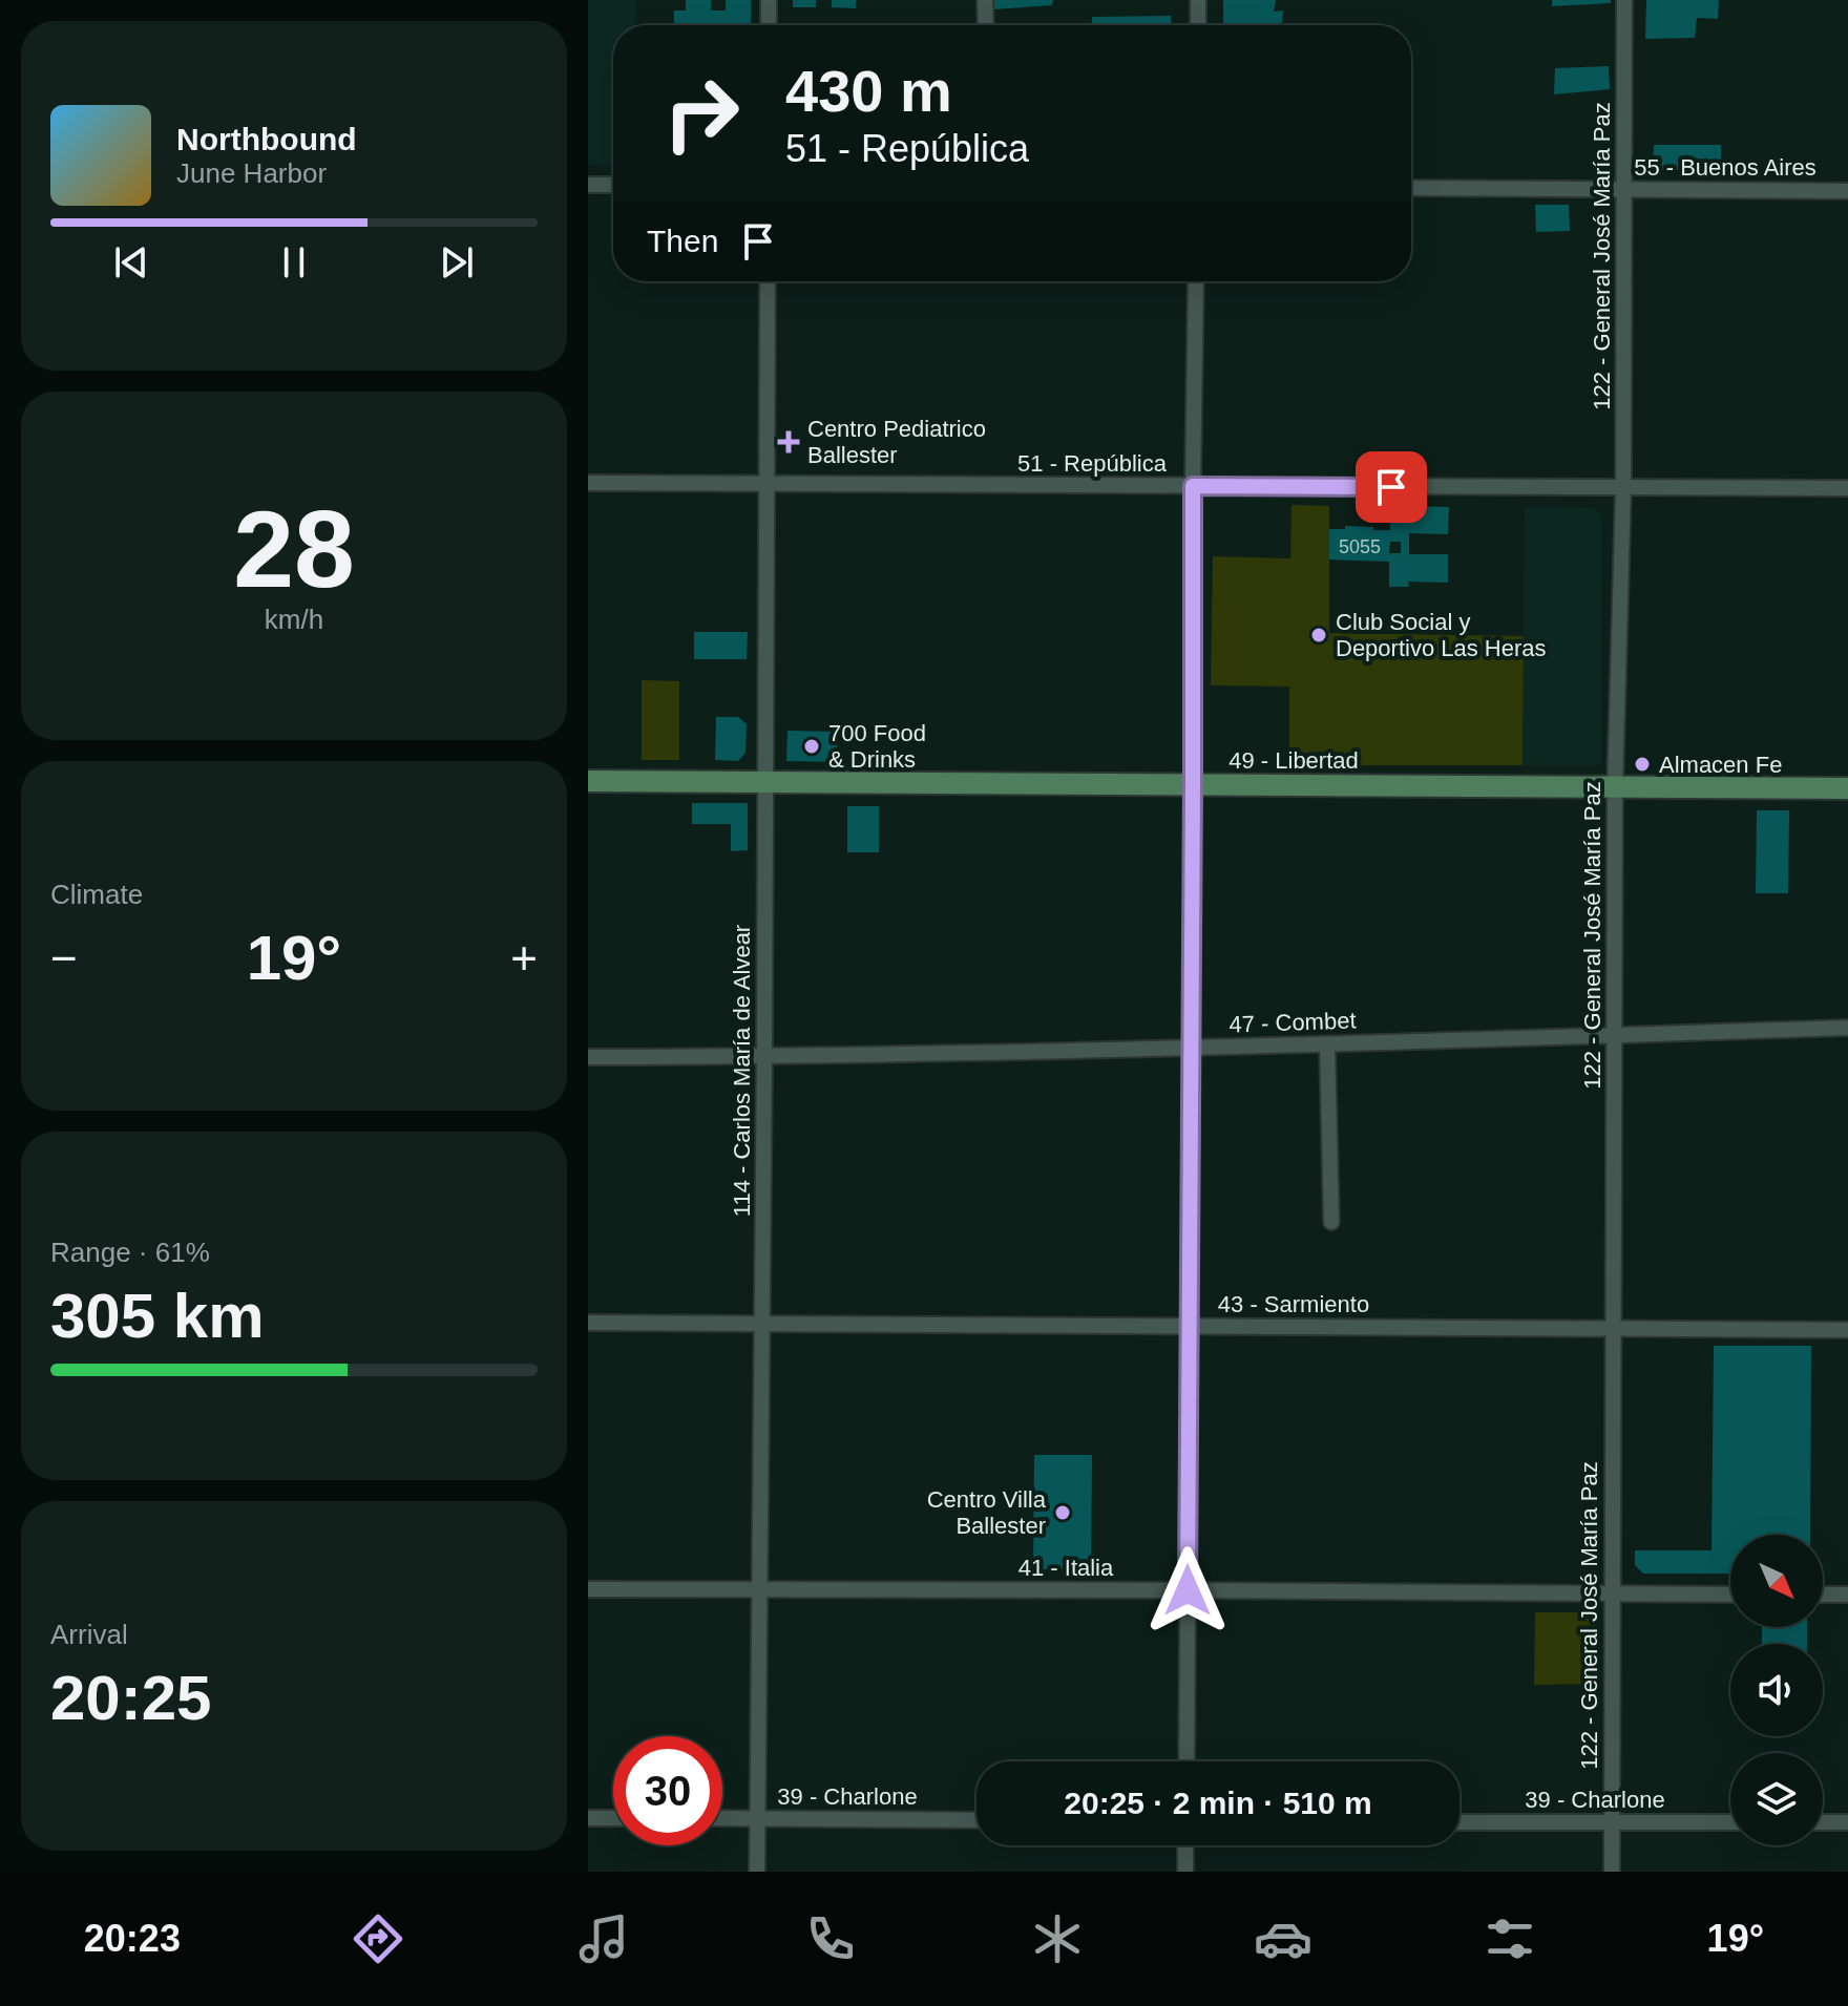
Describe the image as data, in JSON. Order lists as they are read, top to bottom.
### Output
{
  "streets": {
    "street": [
      "55 - Buenos Aires",
      "122 - General José María Paz",
      "51 - República",
      "49 - Libertad",
      "47 - Combet",
      "114 - Carlos María de Alvear",
      "43 - Sarmiento",
      "41 - Italia",
      "39 - Charlone"
    ]
  },
  "crossings": [
    ["55 - Buenos Aires", "122 - General José María Paz"],
    ["122 - General José María Paz", "51 - República"],
    ["122 - General José María Paz", "49 - Libertad"],
    ["122 - General José María Paz", "47 - Combet"],
    ["122 - General José María Paz", "43 - Sarmiento"],
    ["122 - General José María Paz", "41 - Italia"],
    ["122 - General José María Paz", "39 - Charlone"],
    ["51 - República", "114 - Carlos María de Alvear"],
    ["49 - Libertad", "114 - Carlos María de Alvear"],
    ["47 - Combet", "114 - Carlos María de Alvear"],
    ["114 - Carlos María de Alvear", "43 - Sarmiento"],
    ["114 - Carlos María de Alvear", "41 - Italia"],
    ["114 - Carlos María de Alvear", "39 - Charlone"]
  ],
  "places": {
    "health": ["Centro Pediatrico Ballester"],
    "other": [
      "Club Social y Deportivo Las Heras",
      "700 Food & Drinks",
      "Almacen Fe",
      "Centro Villa Ballester"
    ]
  },
  "house_numbers": ["5055"],
  "north": "bottom right",
  "page": {
    "turn": ["430 m", "51 - República"],
    "song": ["Northbound", "June Harbor"],
    "then": "Then",
    "tile": [
      ["28", "km/h"],
      "Climate",
      ["Range · 61%", "305 km"],
      ["Arrival", "20:25"]
    ],
    "heat": ["−", "19°", "+"],
    "limit": "30",
    "trip": "20:25 · 2 min · 510 m",
    "tabs": ["20:23", "19°"]
  }
}
